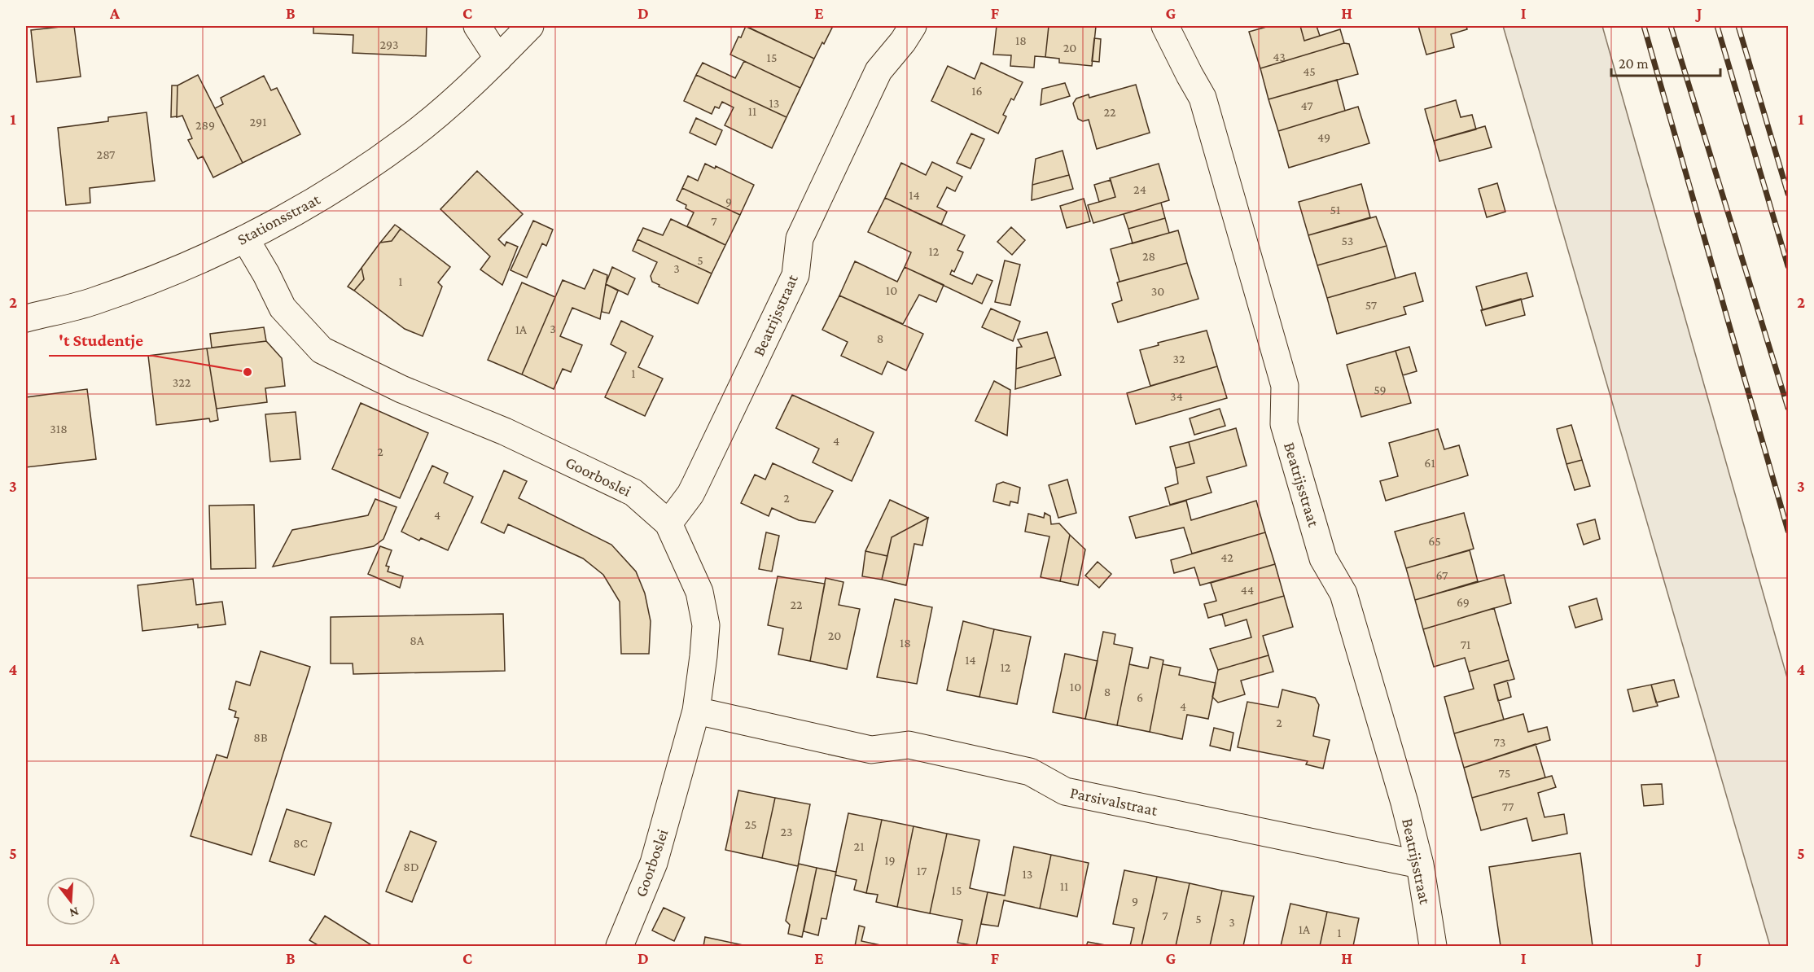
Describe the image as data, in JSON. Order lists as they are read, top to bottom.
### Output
{
  "streets": {
    "street": [
      "Stationsstraat",
      "Beatrijsstraat",
      "Goorboslei",
      "Parsivalstraat"
    ]
  },
  "crossings": [
    ["Stationsstraat", "Goorboslei"],
    ["Beatrijsstraat", "Goorboslei"],
    ["Beatrijsstraat", "Parsivalstraat"],
    ["Goorboslei", "Parsivalstraat"]
  ],
  "places": ["'t Studentje"],
  "house_numbers": [
    "18",
    "293",
    "20",
    "43",
    "15",
    "45",
    "16",
    "13",
    "47",
    "11",
    "22",
    "291",
    "289",
    "49",
    "287",
    "24",
    "14",
    "9",
    "51",
    "7",
    "53",
    "12",
    "28",
    "5",
    "3",
    "1",
    "10",
    "30",
    "57",
    "3",
    "1A",
    "8",
    "32",
    "1",
    "322",
    "59",
    "34",
    "318",
    "4",
    "2",
    "61",
    "2",
    "4",
    "65",
    "42",
    "67",
    "44",
    "69",
    "22",
    "20",
    "8A",
    "18",
    "71",
    "14",
    "12",
    "10",
    "8",
    "6",
    "4",
    "2",
    "8B",
    "73",
    "75",
    "77",
    "25",
    "23",
    "8C",
    "21",
    "19",
    "8D",
    "17",
    "13",
    "11",
    "15",
    "9",
    "7",
    "5",
    "3",
    "1A",
    "1"
  ],
  "scale_bar": "20 m",
  "north": "bottom",
  "grid": {
    "columns": [
      "A",
      "B",
      "C",
      "D",
      "E",
      "F",
      "G",
      "H",
      "I",
      "J"
    ],
    "rows": [
      "1",
      "2",
      "3",
      "4",
      "5"
    ]
  }
}
